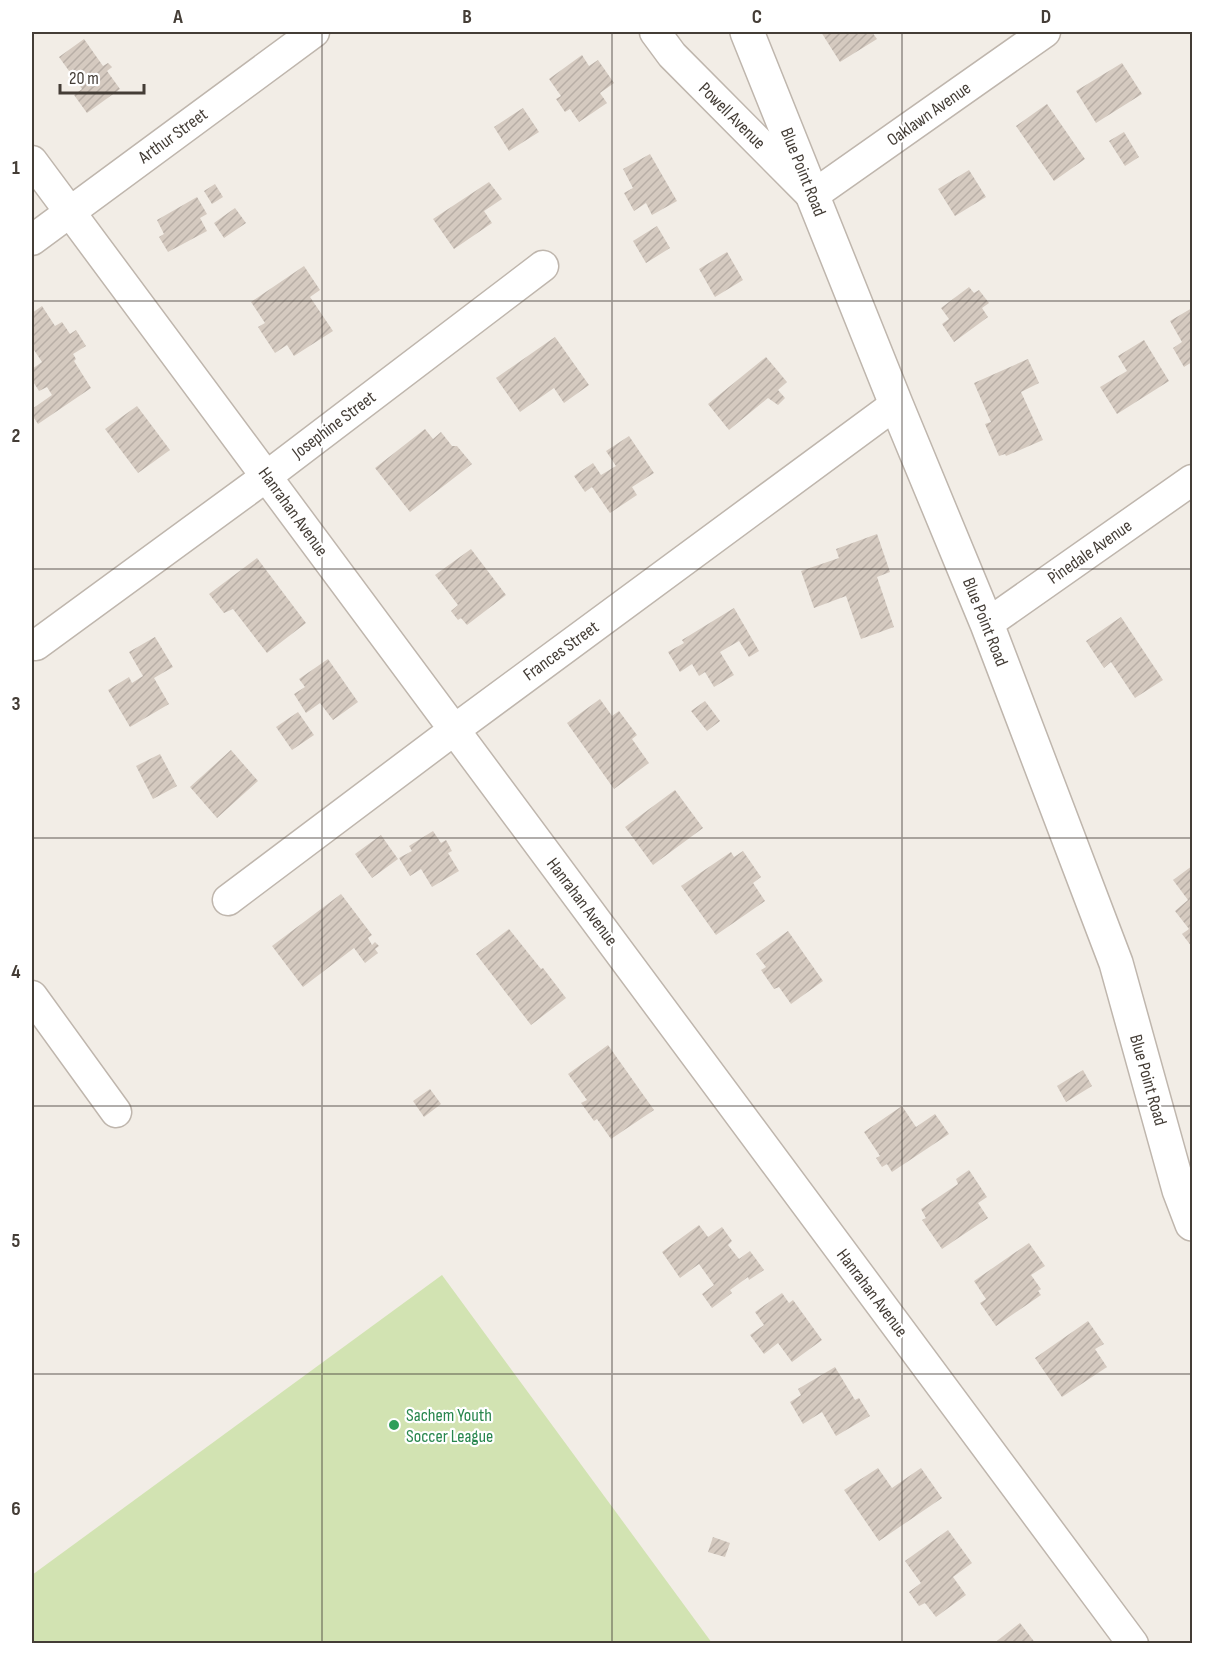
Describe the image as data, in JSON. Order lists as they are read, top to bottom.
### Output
{
  "streets": {
    "street": [
      "Oaklawn Avenue",
      "Powell Avenue",
      "Arthur Street",
      "Blue Point Road",
      "Josephine Street",
      "Hanrahan Avenue",
      "Pinedale Avenue",
      "Frances Street"
    ]
  },
  "crossings": [
    ["Oaklawn Avenue", "Powell Avenue"],
    ["Oaklawn Avenue", "Blue Point Road"],
    ["Powell Avenue", "Blue Point Road"],
    ["Arthur Street", "Hanrahan Avenue"],
    ["Blue Point Road", "Pinedale Avenue"],
    ["Blue Point Road", "Frances Street"],
    ["Josephine Street", "Hanrahan Avenue"],
    ["Hanrahan Avenue", "Frances Street"]
  ],
  "places": ["Sachem Youth Soccer League"],
  "scale_bar": "20 m",
  "grid": {
    "columns": [
      "A",
      "B",
      "C",
      "D"
    ],
    "rows": [
      "1",
      "2",
      "3",
      "4",
      "5",
      "6"
    ]
  }
}
